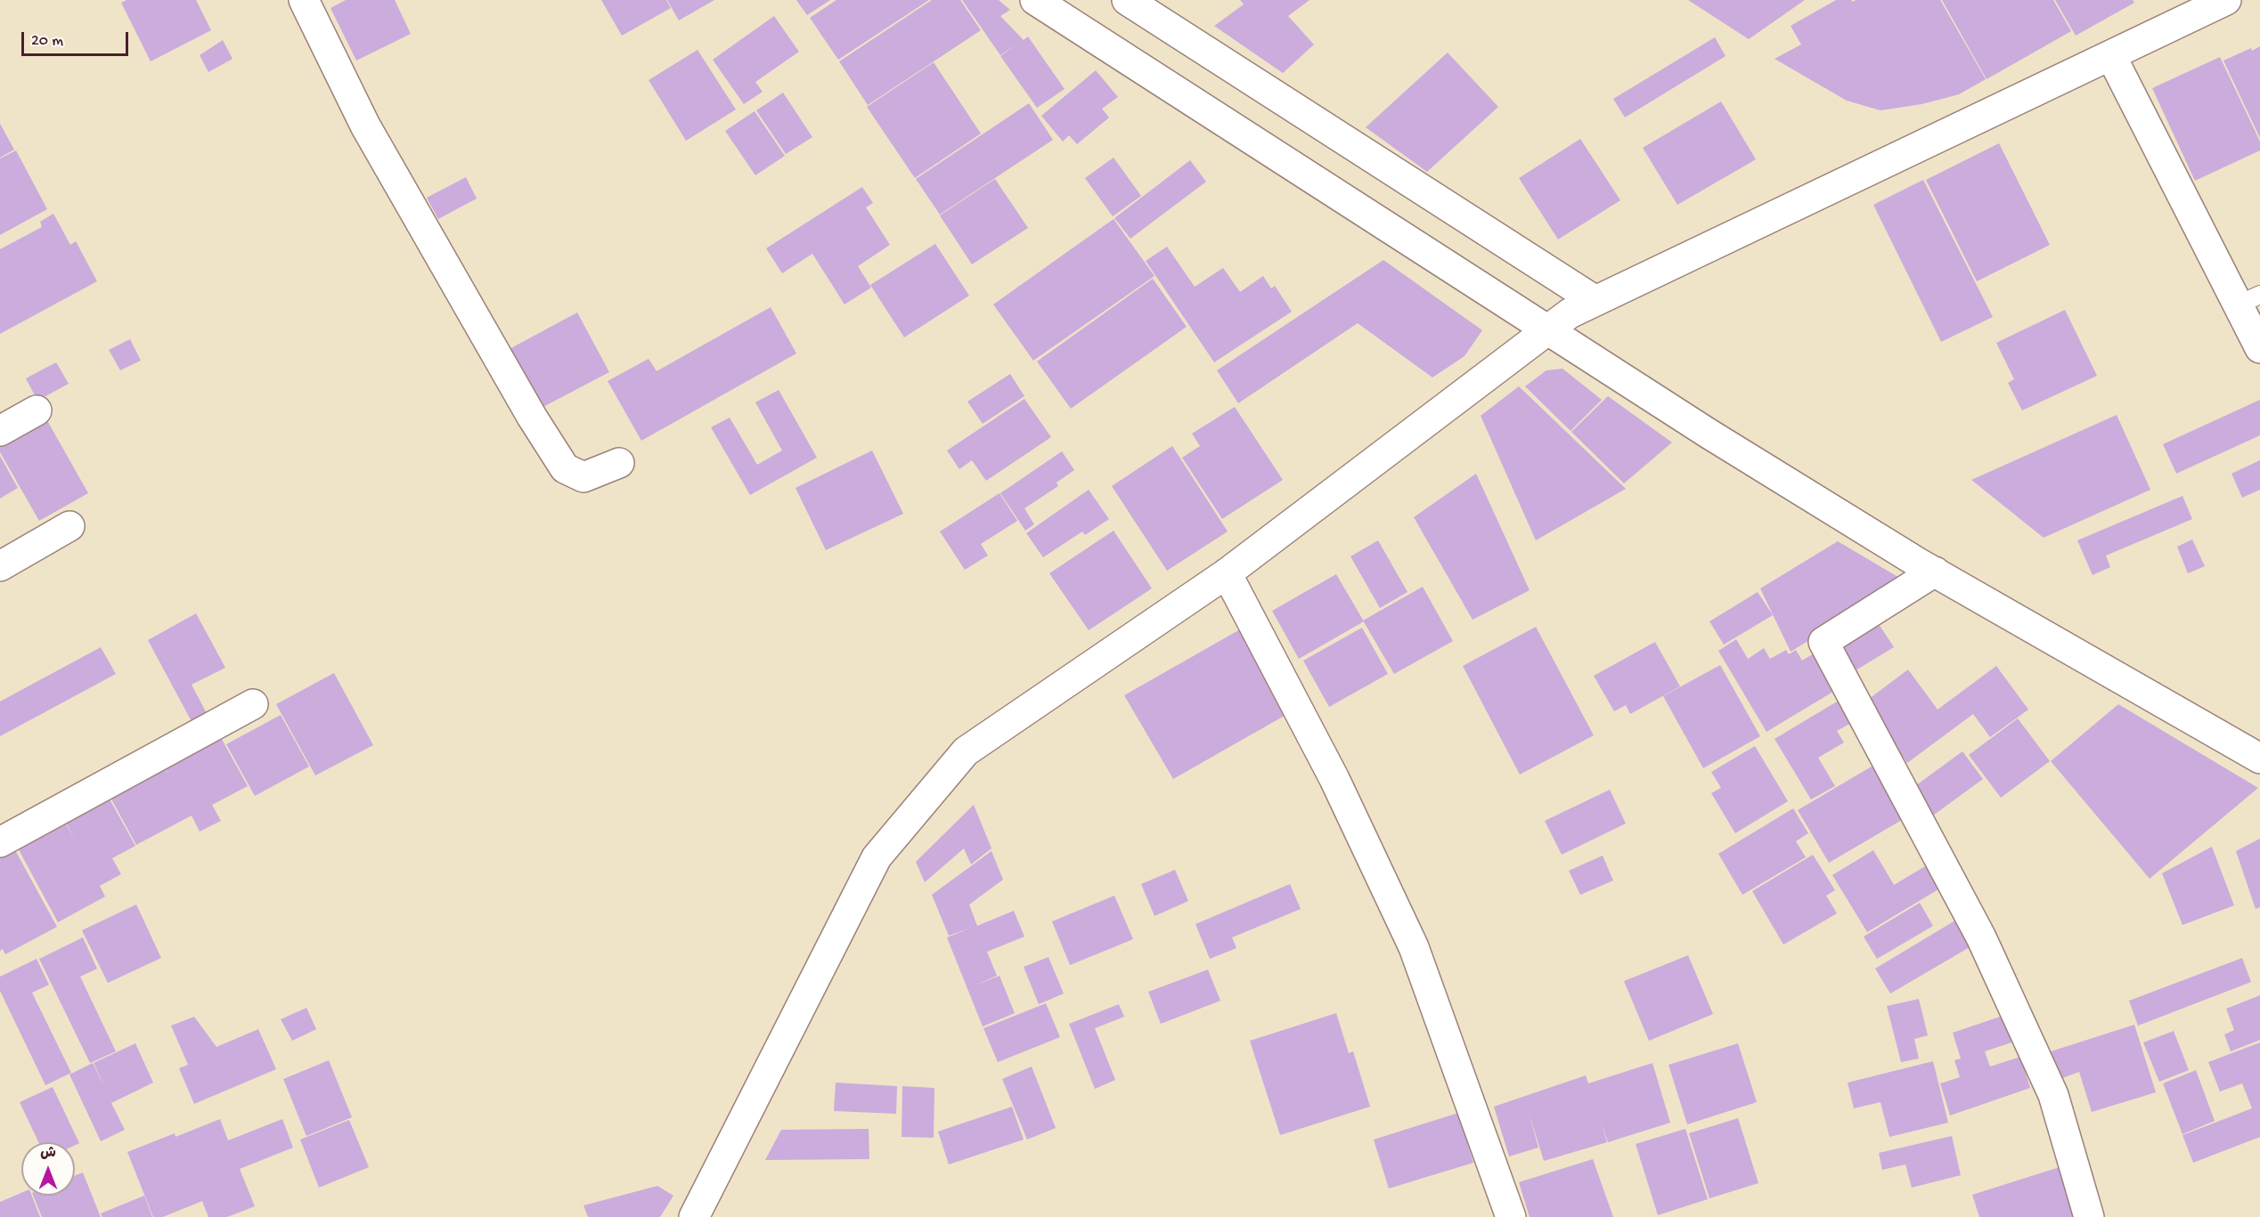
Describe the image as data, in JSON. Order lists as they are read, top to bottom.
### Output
{
  "scale_bar": "20 m",
  "north": "top"
}
